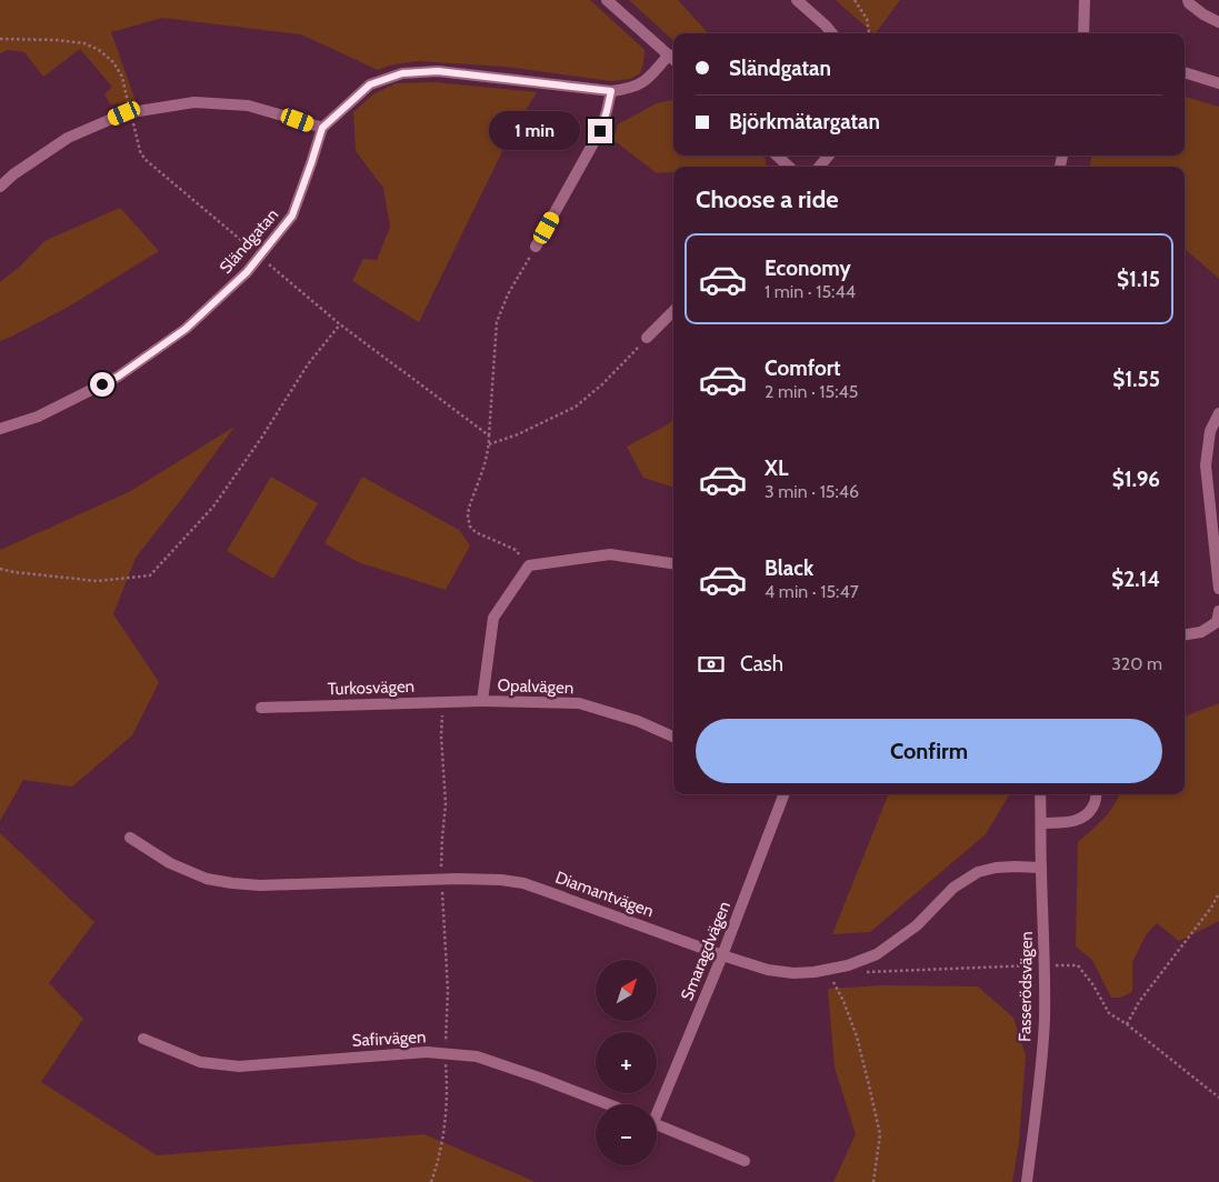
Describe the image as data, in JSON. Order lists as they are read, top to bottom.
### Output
{
  "streets": {
    "street": [
      "Sländgatan",
      "Opalvägen",
      "Turkosvägen",
      "Diamantvägen",
      "Smaragdvägen",
      "Fasserödsvägen",
      "Safirvägen"
    ]
  },
  "crossings": [
    ["Opalvägen", "Turkosvägen"],
    ["Diamantvägen", "Smaragdvägen"],
    ["Diamantvägen", "Fasserödsvägen"]
  ],
  "north": "top right",
  "page": {
    "banner": ["Sländgatan", "Björkmätargatan"],
    "bubble": "1 min",
    "heading": "Choose a ride",
    "list": [
      {
        "name": "Economy",
        "note": "1 min · 15:44",
        "value": "$1.15"
      },
      {
        "name": "Comfort",
        "note": "2 min · 15:45",
        "value": "$1.55"
      },
      {
        "name": "XL",
        "note": "3 min · 15:46",
        "value": "$1.96"
      },
      {
        "name": "Black",
        "note": "4 min · 15:47",
        "value": "$2.14"
      }
    ],
    "pay": ["Cash", "320 m"],
    "buttons": "Confirm",
    "map_buttons": ["+", "−"]
  }
}
